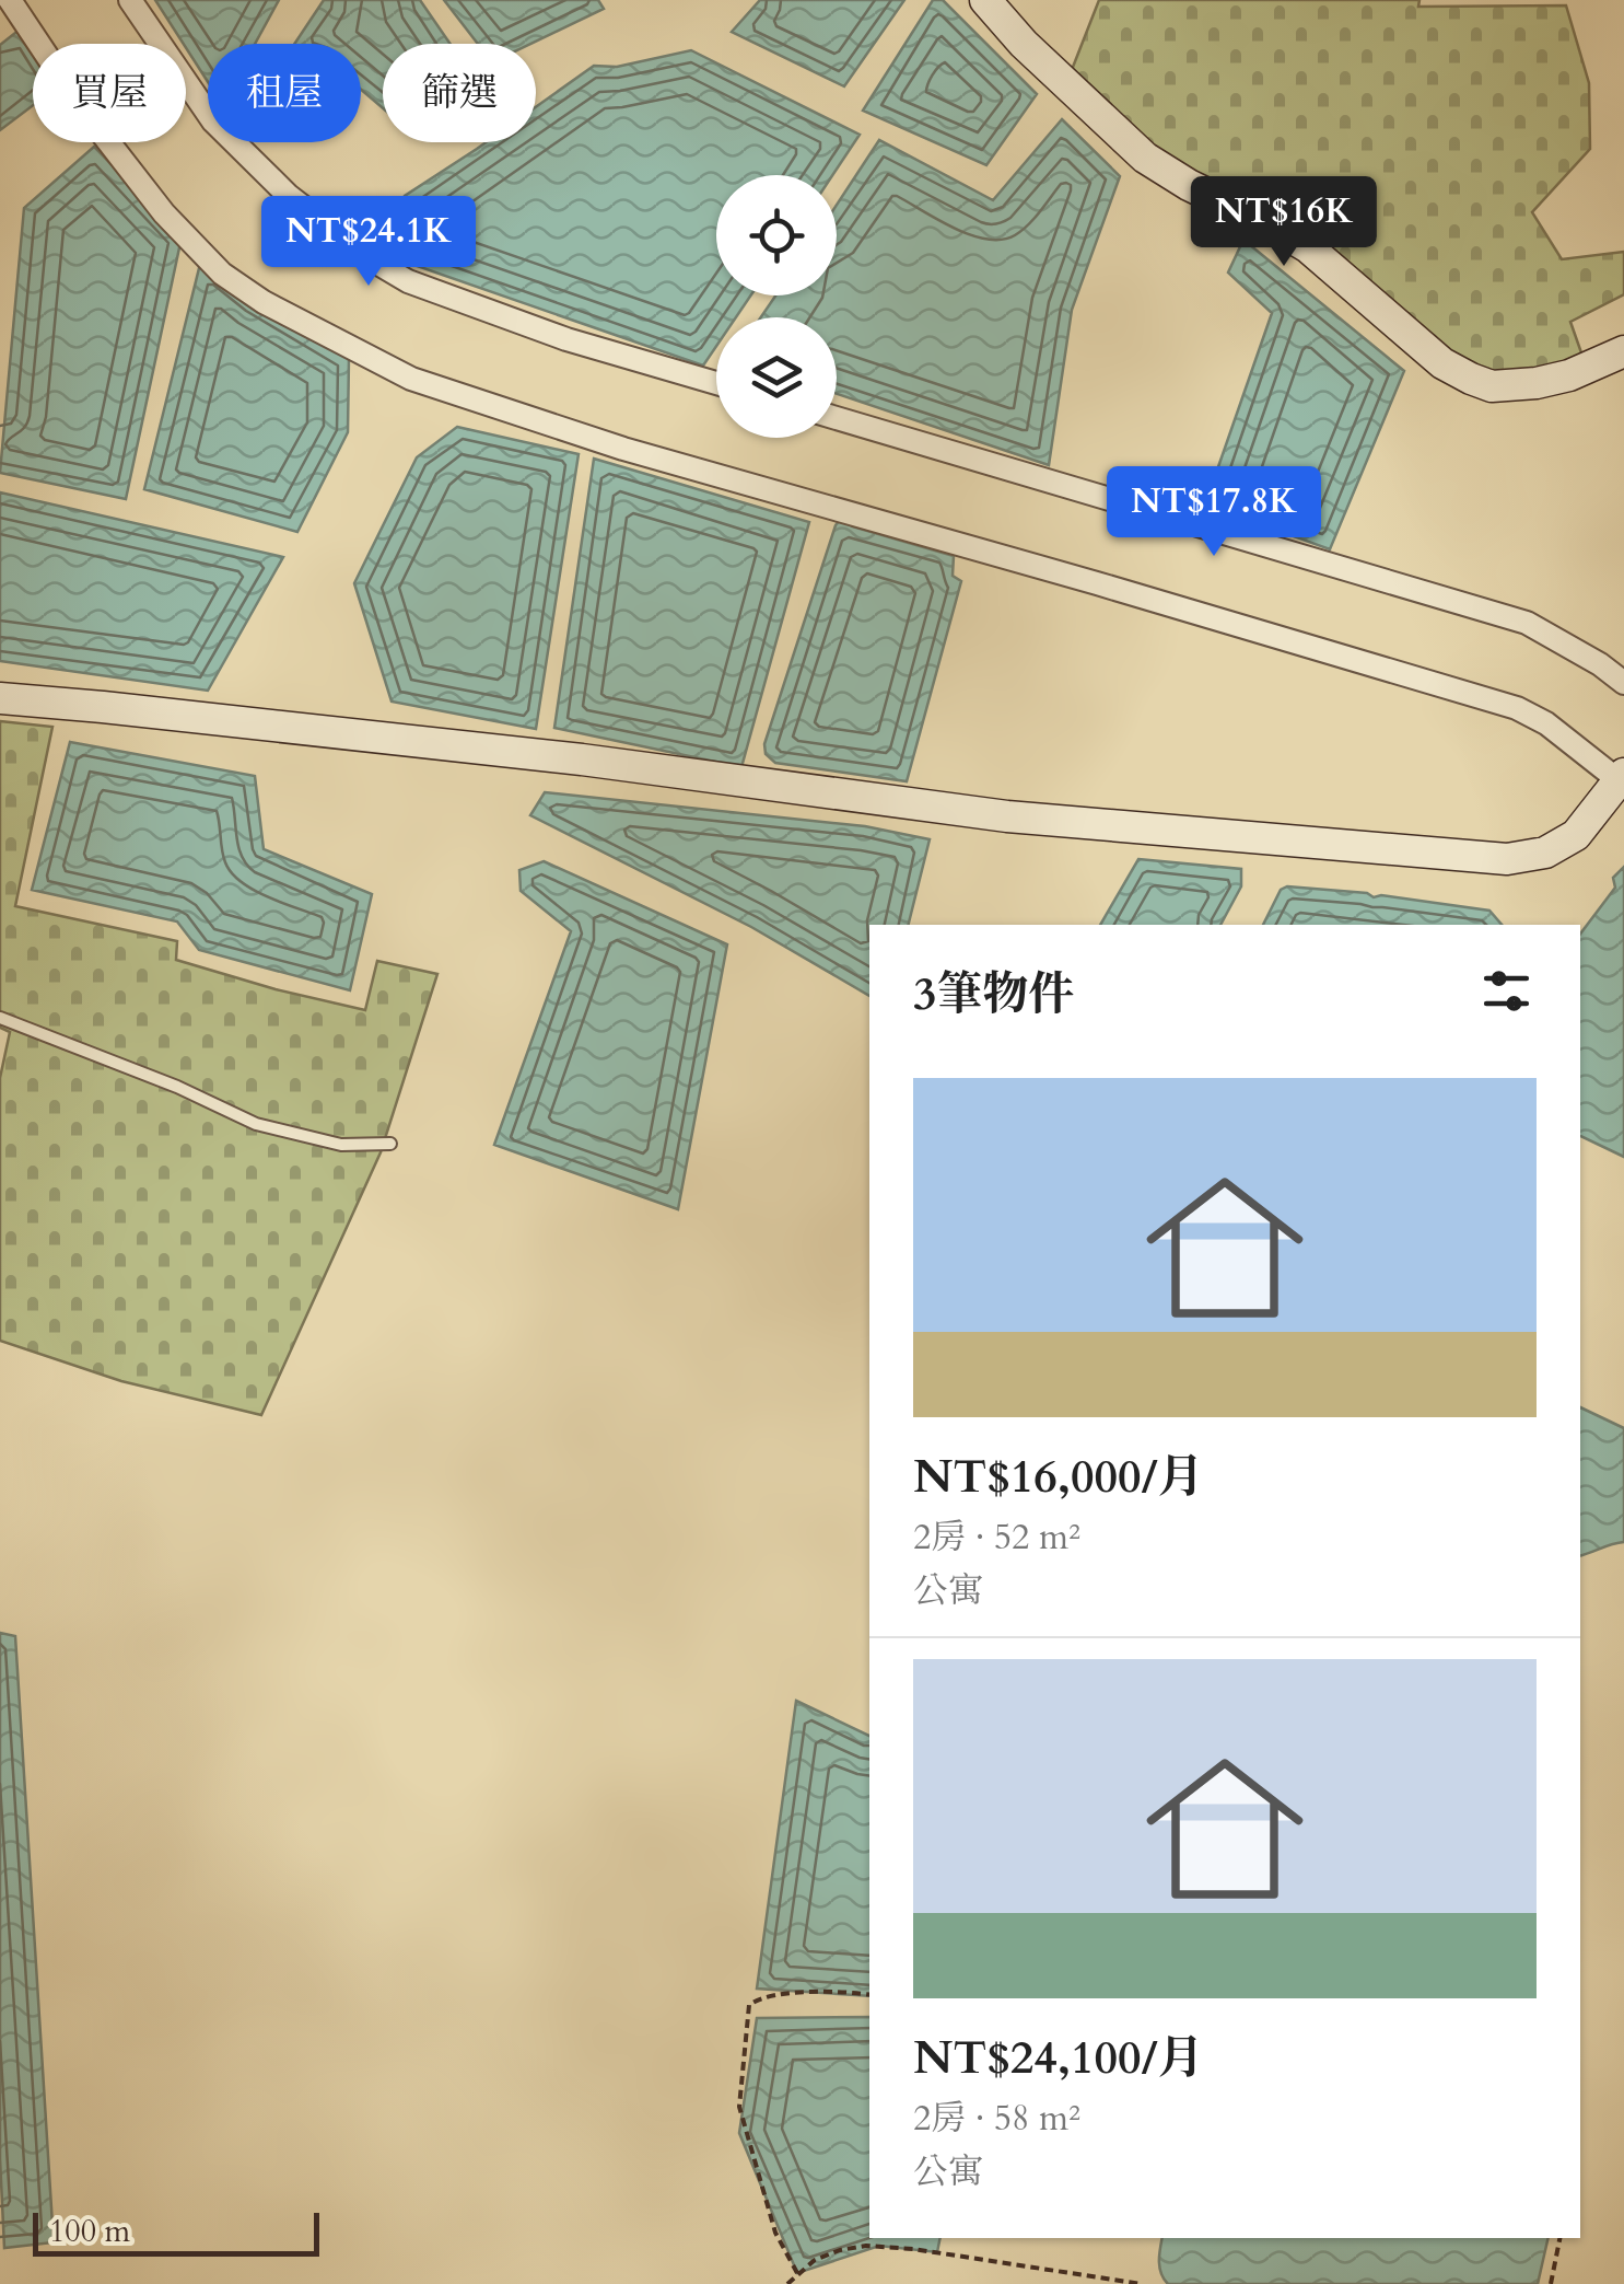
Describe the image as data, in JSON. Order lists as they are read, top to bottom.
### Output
{
  "scale_bar": "100 m",
  "page": {
    "chip": ["買屋", "租屋", "篩選"],
    "price": ["NT$16K", "NT$24.1K", "NT$17.8K"],
    "heading": "3筆物件",
    "list": [
      {
        "name": "NT$16,000/月",
        "note": "2房 · 52 m² · 公寓"
      },
      {
        "name": "NT$24,100/月",
        "note": "2房 · 58 m² · 公寓"
      }
    ],
    "scale": "100 m"
  }
}
